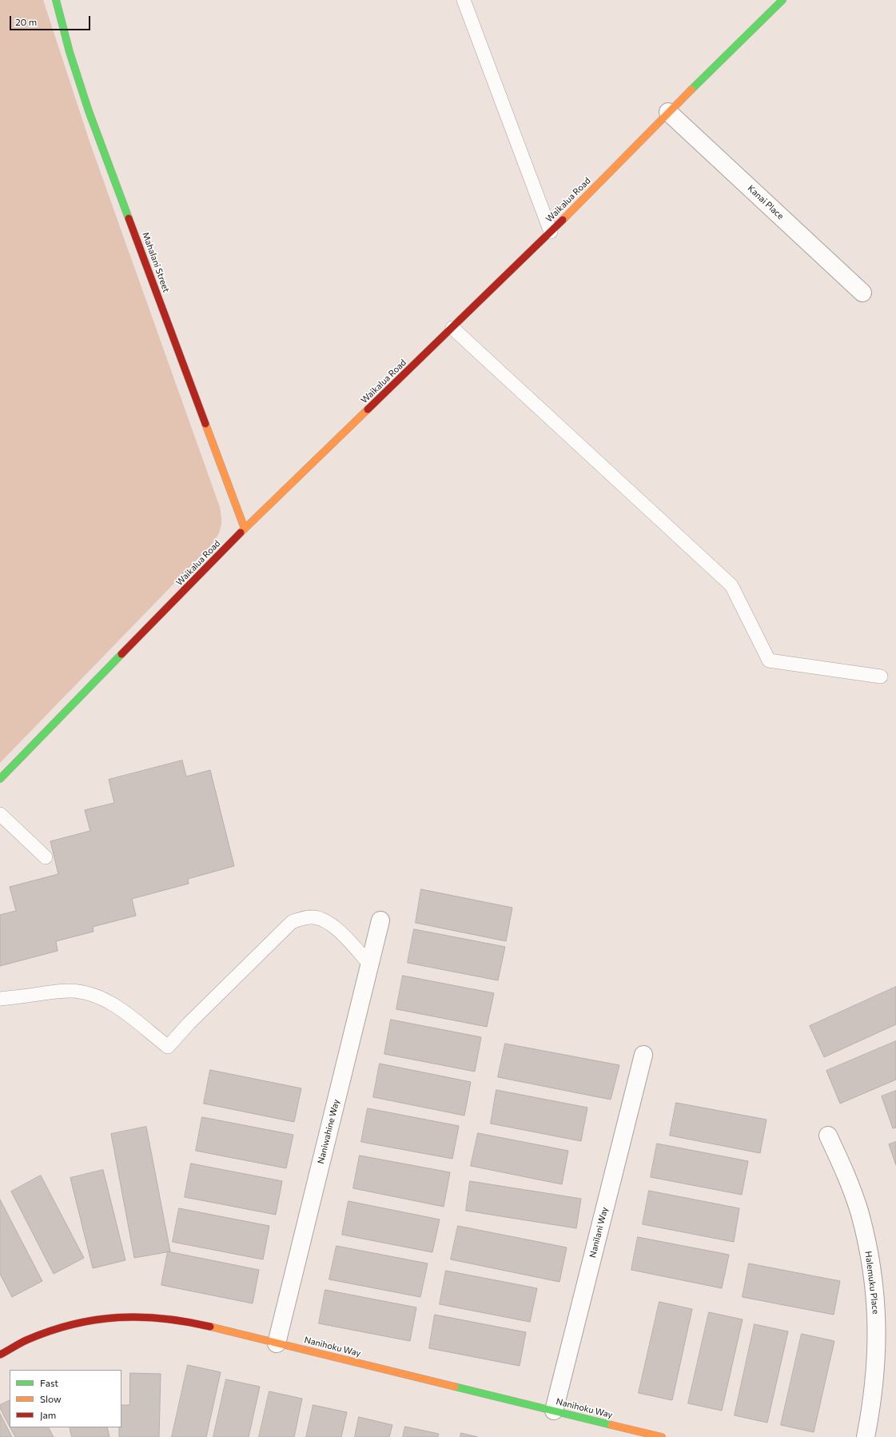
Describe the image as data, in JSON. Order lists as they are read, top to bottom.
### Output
{
  "streets": {
    "street": [
      "Waikalua Road",
      "Kanai Place",
      "Mahalani Street",
      "Naniwahine Way",
      "Nanilani Way",
      "Halemuku Place",
      "Nanihoku Way"
    ]
  },
  "crossings": [
    ["Waikalua Road", "Kanai Place"],
    ["Waikalua Road", "Mahalani Street"],
    ["Naniwahine Way", "Nanihoku Way"],
    ["Nanilani Way", "Nanihoku Way"]
  ],
  "legend": ["Fast", "Slow", "Jam"],
  "scale_bar": "20 m"
}
